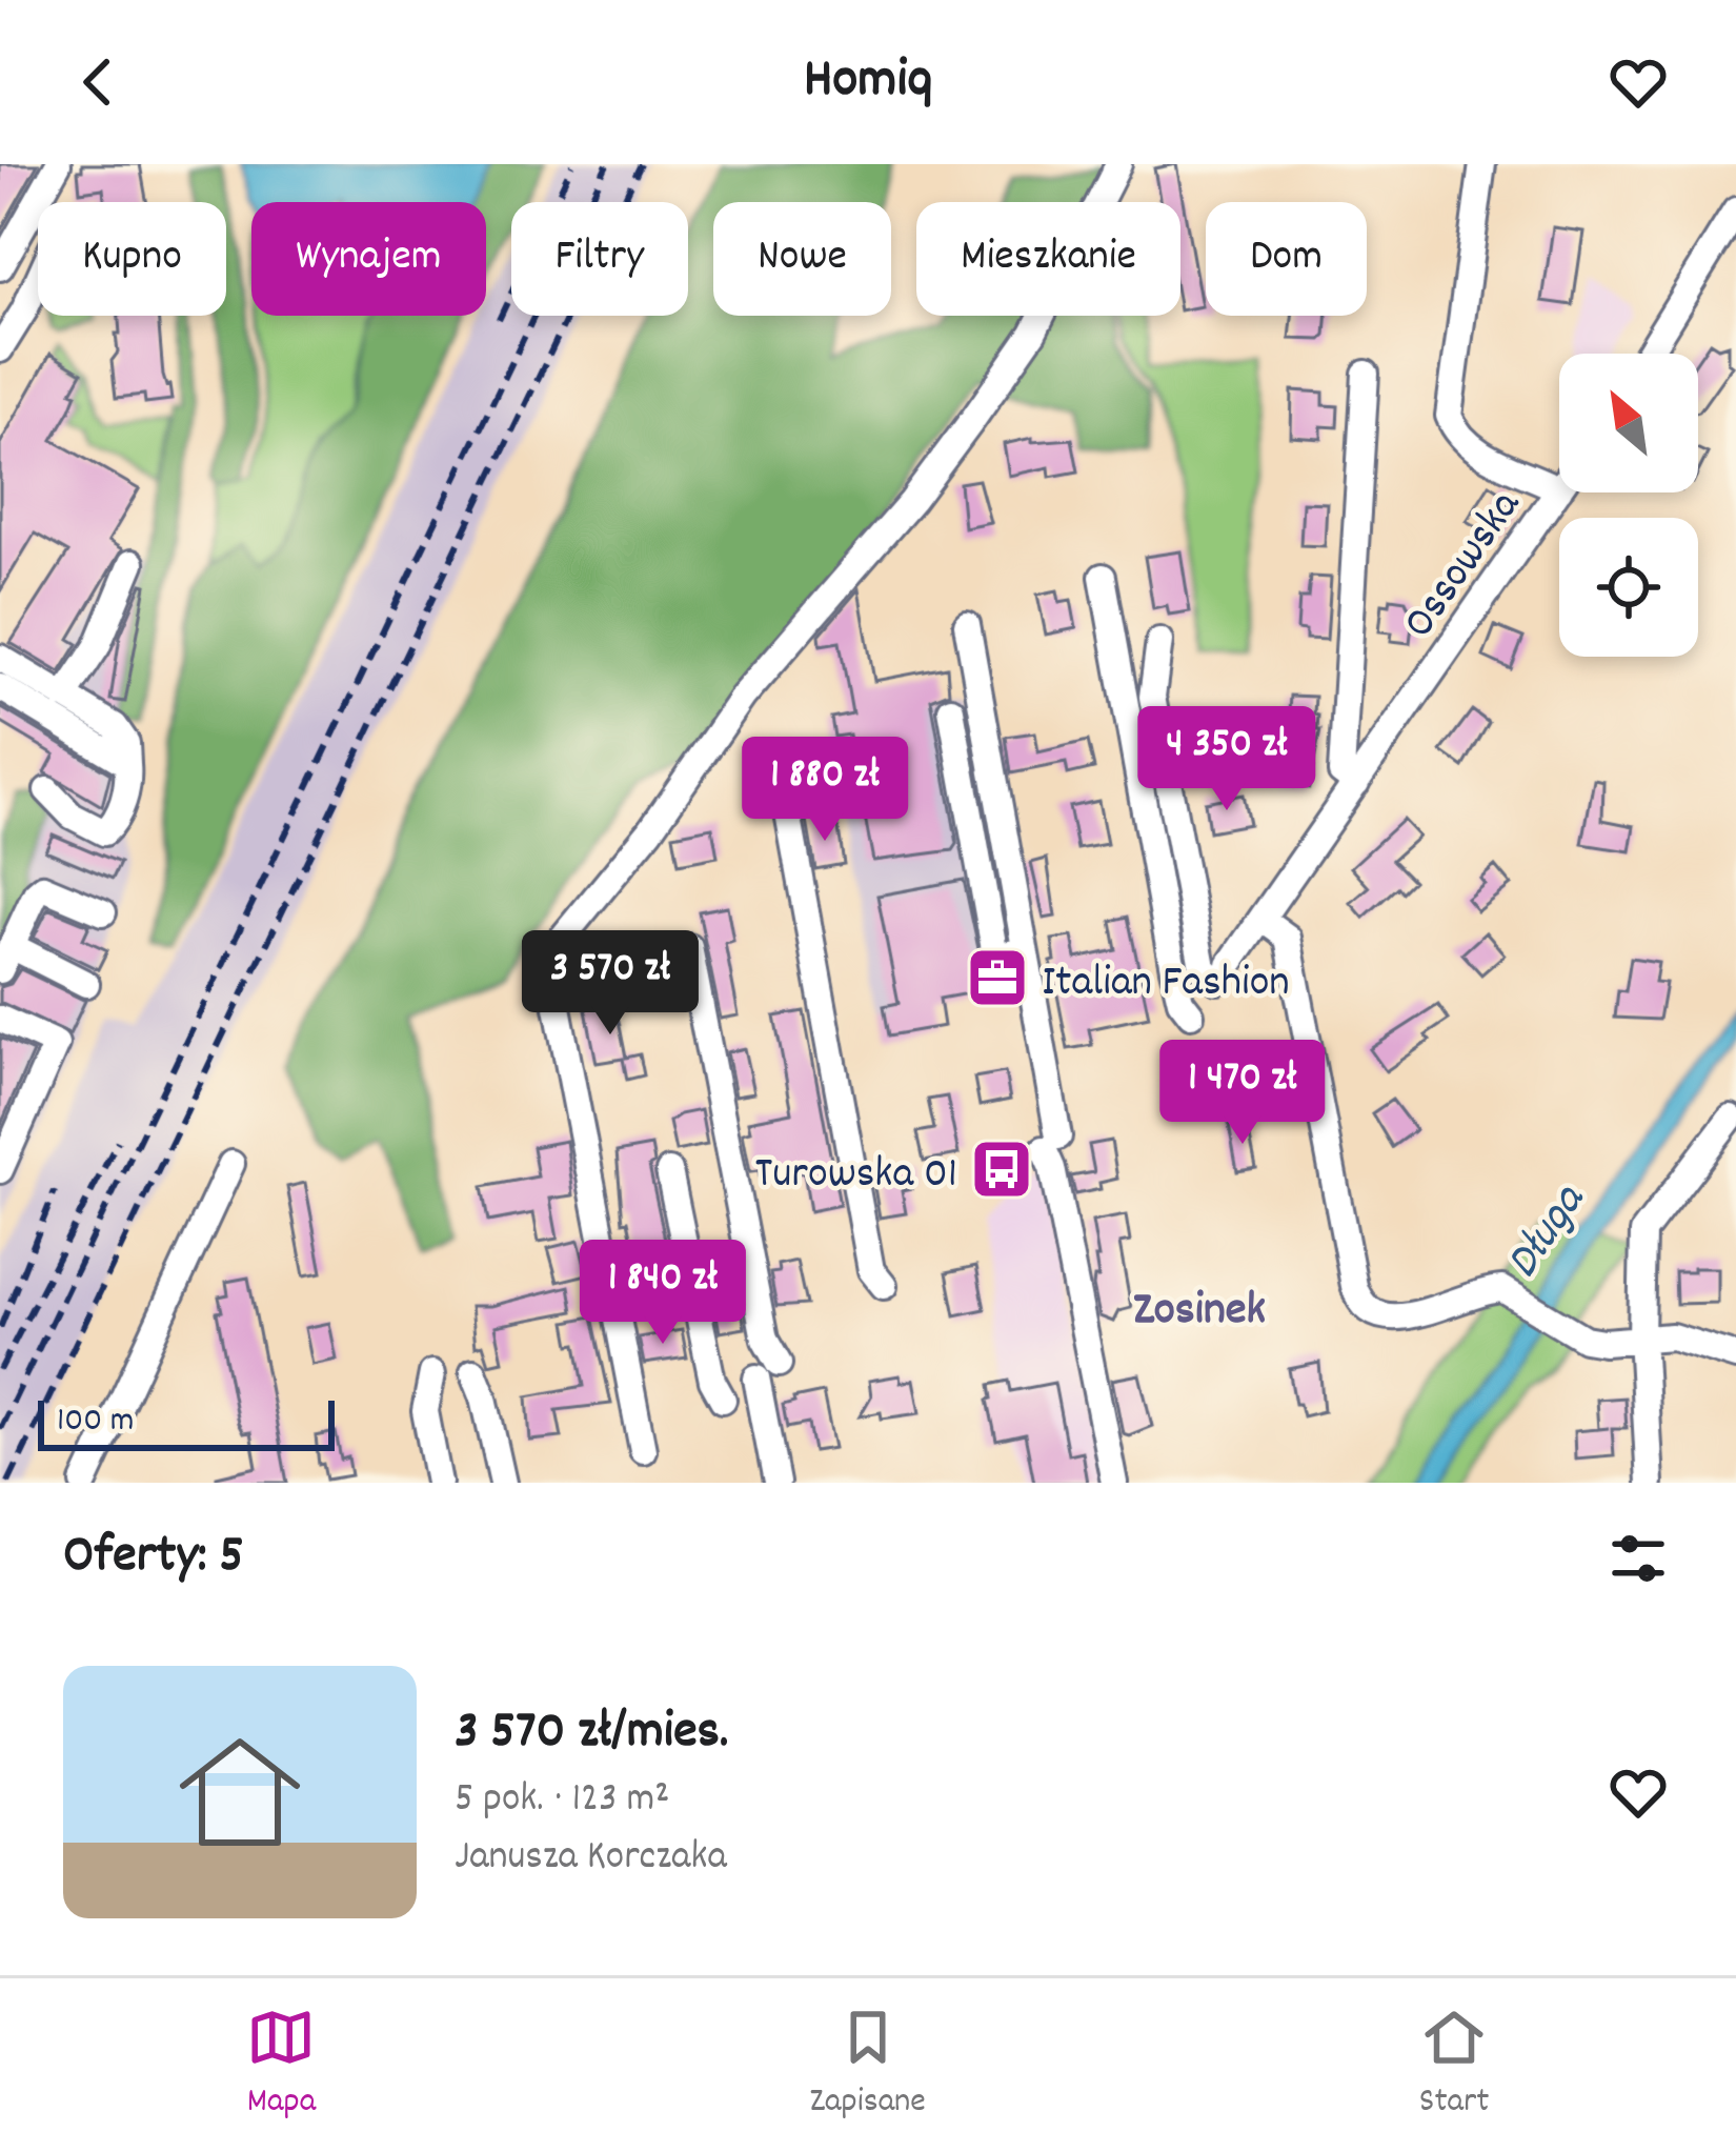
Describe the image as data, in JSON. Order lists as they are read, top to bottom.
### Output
{
  "streets": {
    "street": ["Ossowska"]
  },
  "districts": ["Zosinek"],
  "water": ["Długa"],
  "places": {
    "office": ["Italian Fashion"],
    "bus stop": ["Turowska 01"]
  },
  "scale_bar": "100 m",
  "north": "top left",
  "page": {
    "header": "Homiq",
    "chip": [
      "Kupno",
      "Wynajem",
      "Filtry",
      "Nowe",
      "Mieszkanie",
      "Dom"
    ],
    "price": [
      "4 350 zł",
      "1 880 zł",
      "3 570 zł",
      "1 470 zł",
      "1 840 zł"
    ],
    "scale": "100 m",
    "heading": "Oferty: 5",
    "list": [
      {
        "name": "3 570 zł/mies.",
        "note": "5 pok. · 123 m² · Janusza Korczaka"
      }
    ],
    "tabs": ["Mapa", "Zapisane", "Start"]
  }
}
